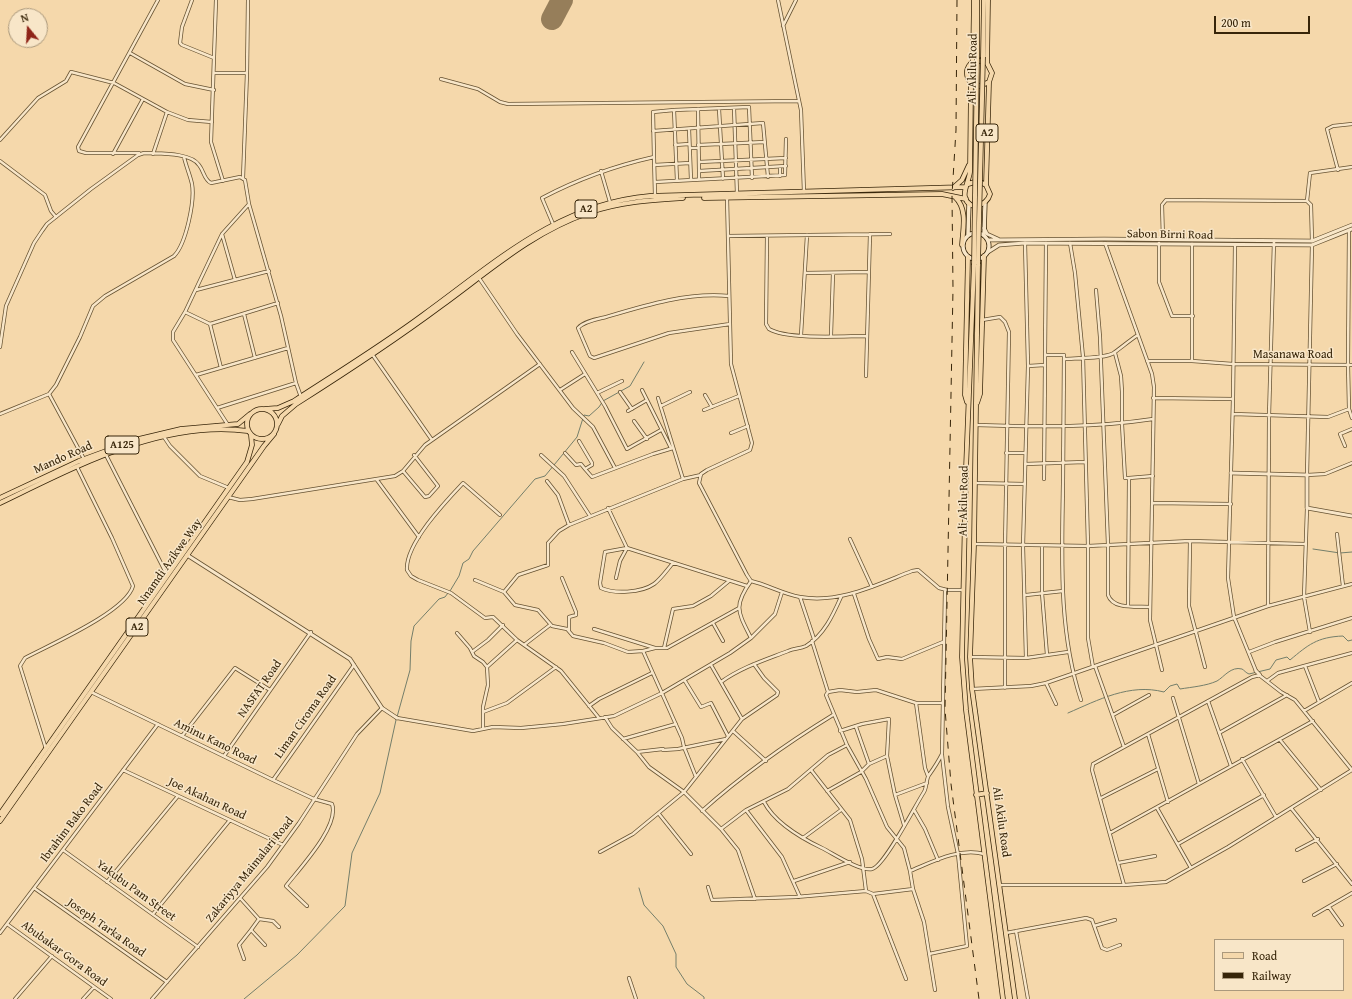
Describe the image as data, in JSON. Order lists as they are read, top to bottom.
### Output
{
  "streets": {
    "main road": [
      "Ali Akilu Road",
      "A2",
      "A125",
      "Mando Road",
      "Nnamdi Azikwe Way"
    ],
    "street": [
      "Sabon Birni Road",
      "Masanawa Road",
      "NASFAT Road",
      "Liman Ciroma Road",
      "Aminu Kano Road",
      "Joe Akahan Road",
      "Ibrahim Bako Road",
      "Zakariyya Maimalari Road",
      "Yakubu Pam Street",
      "Joseph Tarka Road",
      "Abubakar Gora Road"
    ]
  },
  "crossings": [
    ["A2", "Mando Road"],
    ["A2", "Nnamdi Azikwe Way"],
    ["Mando Road", "Nnamdi Azikwe Way"],
    ["Nnamdi Azikwe Way", "Aminu Kano Road"],
    ["NASFAT Road", "Aminu Kano Road"],
    ["Liman Ciroma Road", "Aminu Kano Road"],
    ["Aminu Kano Road", "Ibrahim Bako Road"],
    ["Aminu Kano Road", "Zakariyya Maimalari Road"],
    ["Joe Akahan Road", "Ibrahim Bako Road"],
    ["Joe Akahan Road", "Zakariyya Maimalari Road"],
    ["Ibrahim Bako Road", "Yakubu Pam Street"],
    ["Ibrahim Bako Road", "Joseph Tarka Road"],
    ["Ibrahim Bako Road", "Abubakar Gora Road"],
    ["Zakariyya Maimalari Road", "Yakubu Pam Street"],
    ["Zakariyya Maimalari Road", "Joseph Tarka Road"]
  ],
  "legend": ["Road", "Railway"],
  "scale_bar": "200 m",
  "north": "top"
}
